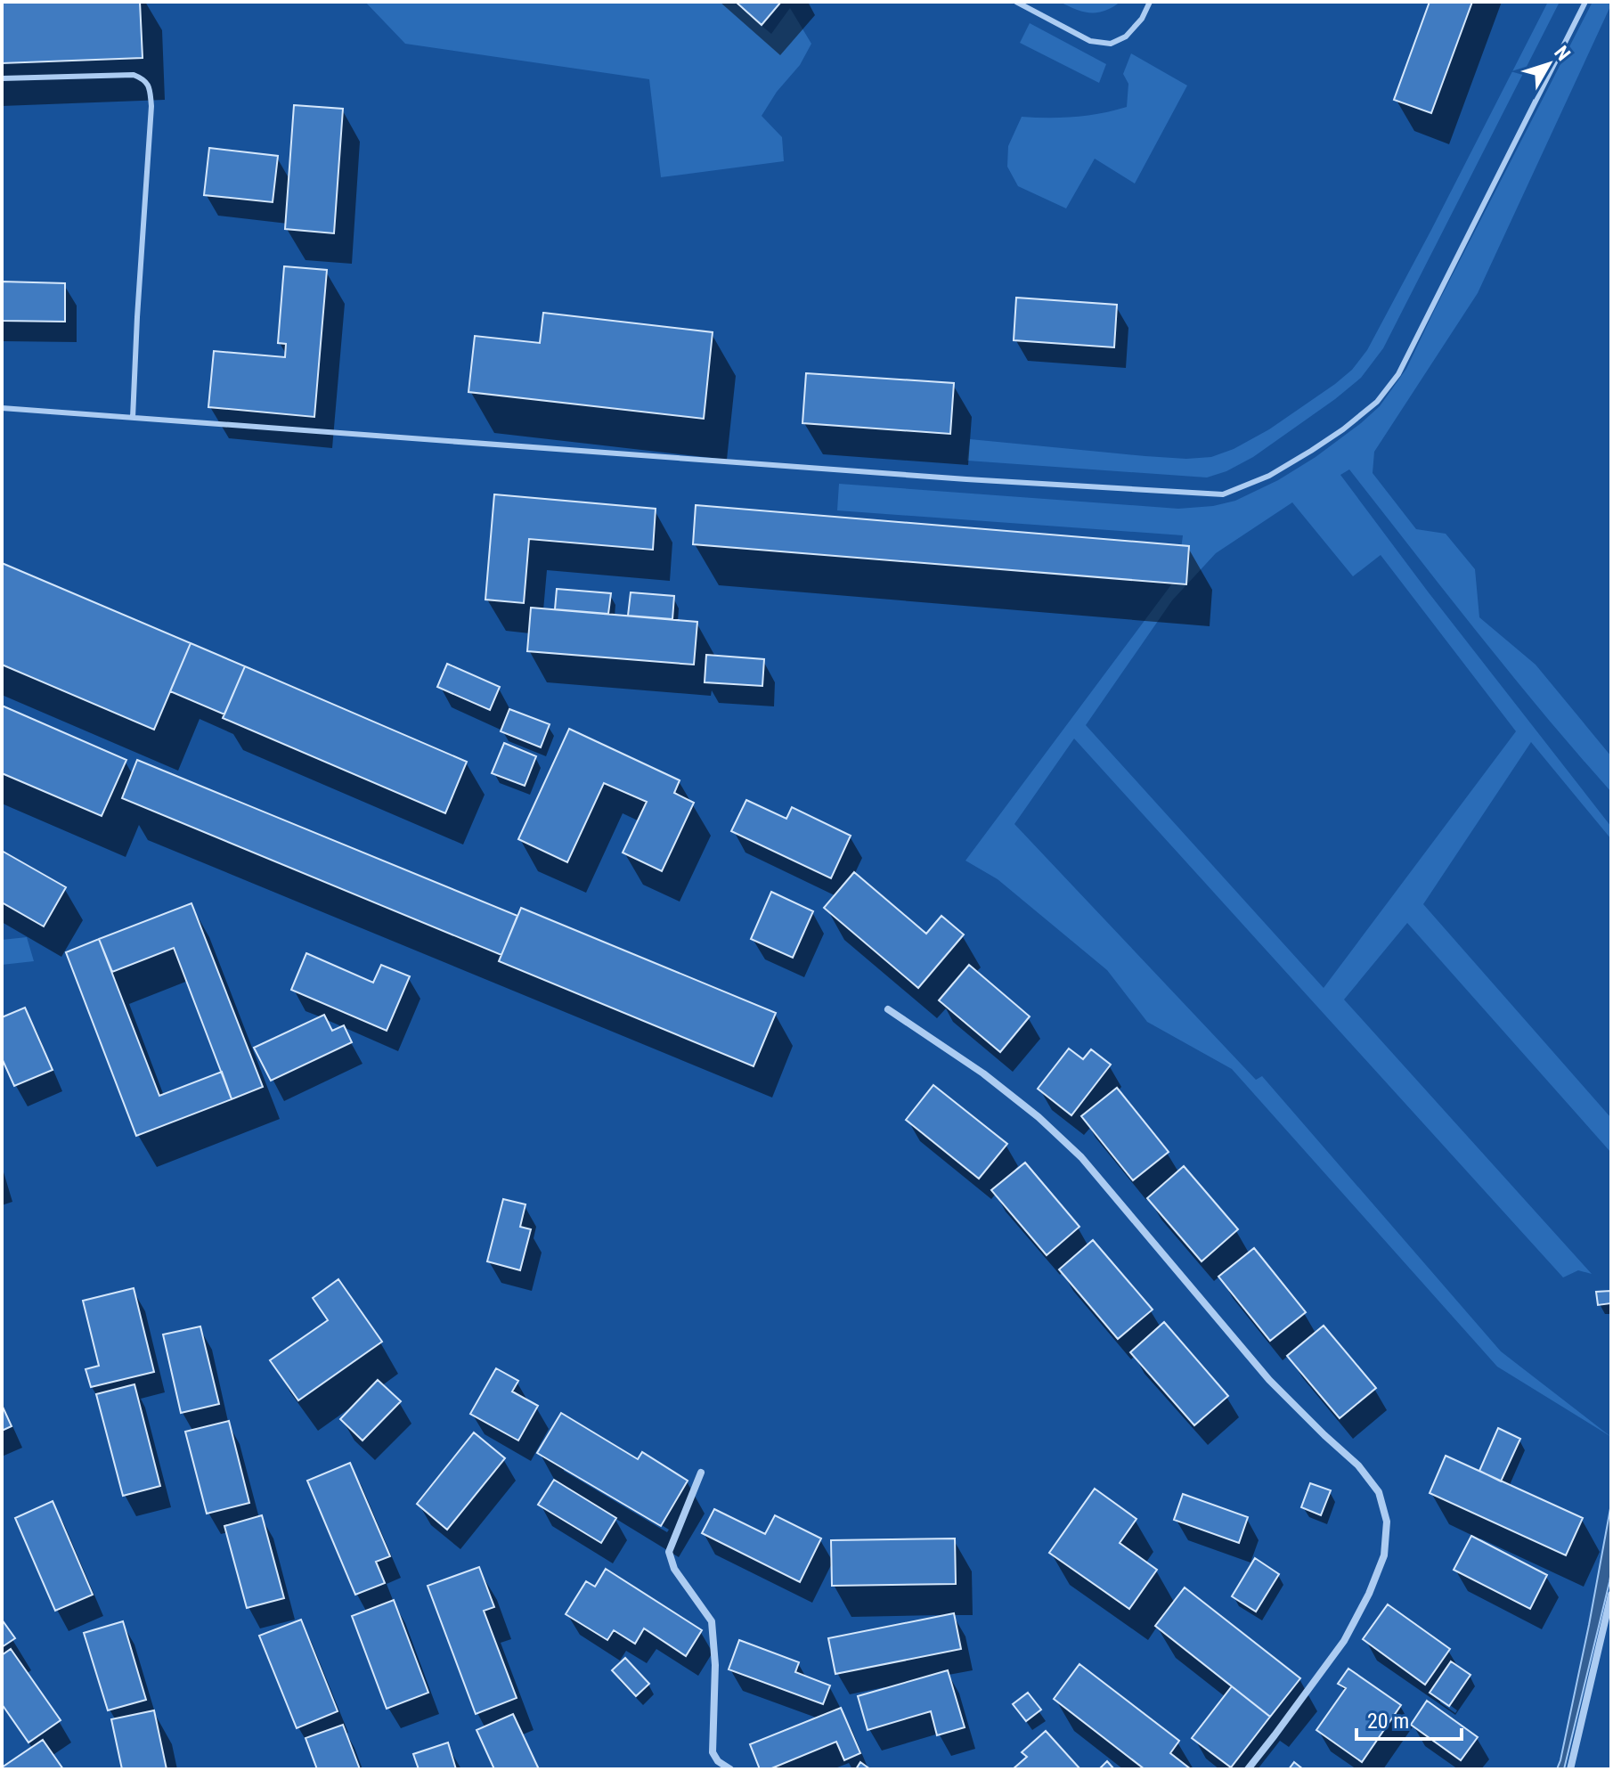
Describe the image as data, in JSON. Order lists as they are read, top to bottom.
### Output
{
  "scale_bar": "20 m",
  "north": "top right"
}
